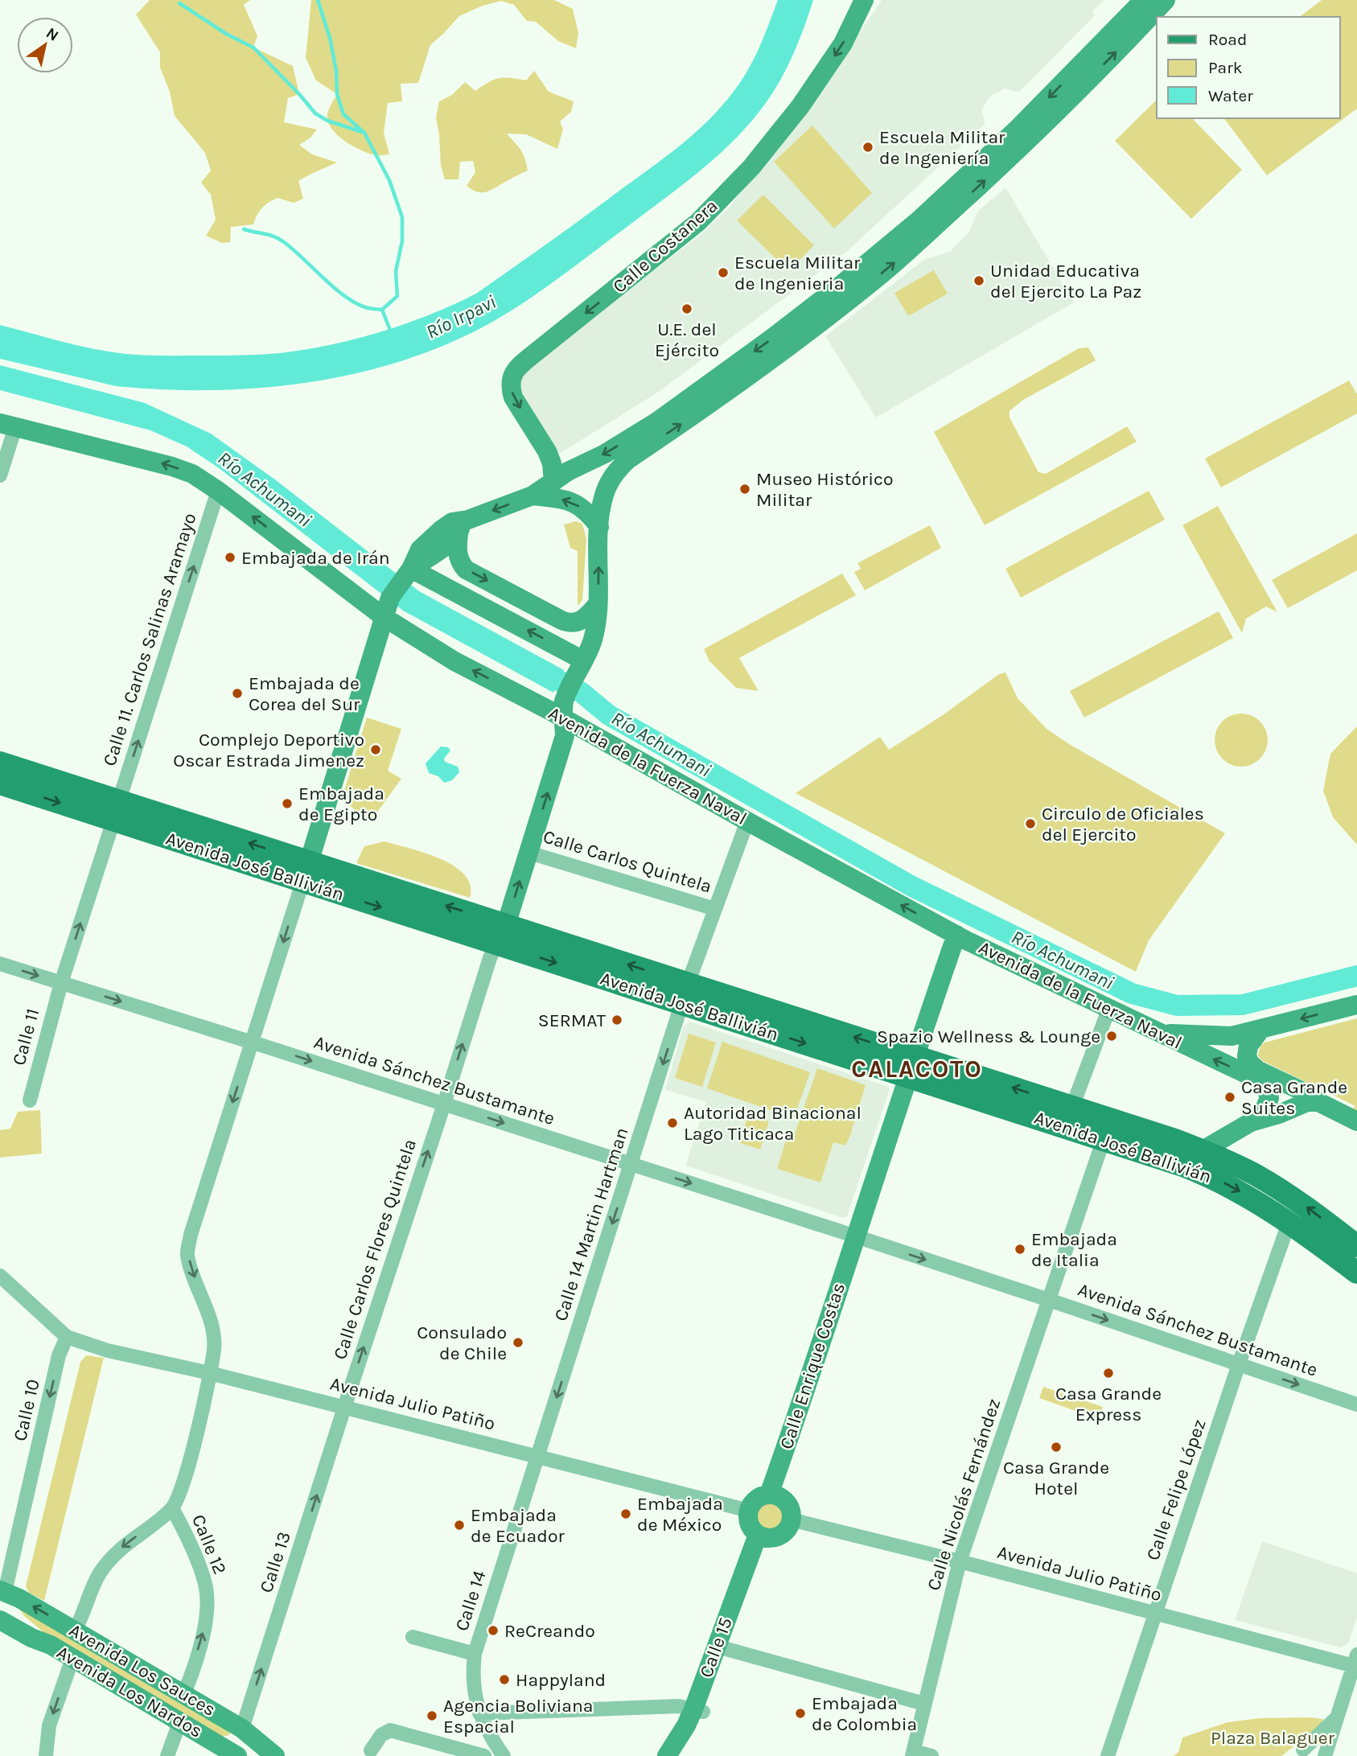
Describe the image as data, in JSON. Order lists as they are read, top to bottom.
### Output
{
  "streets": {
    "main road": [
      "Calle Costanera",
      "Avenida de la Fuerza Naval",
      "Avenida José Ballivián",
      "Calle Enrique Costas",
      "Calle 15",
      "Avenida Los Sauces",
      "Avenida Los Nardos"
    ],
    "street": [
      "Calle 11. Carlos Salinas Aramayo",
      "Calle Carlos Quintela",
      "Calle 11",
      "Avenida Sánchez Bustamante",
      "Calle 14 Martin Hartman",
      "Calle Carlos Flores Quintela",
      "Avenida Julio Patiño",
      "Calle 10",
      "Calle Felipe López",
      "Calle Nicolás Fernández",
      "Calle 12",
      "Calle 13",
      "Calle 14"
    ]
  },
  "crossings": [
    ["Calle 11. Carlos Salinas Aramayo", "Avenida de la Fuerza Naval"],
    ["Calle 11. Carlos Salinas Aramayo", "Avenida José Ballivián"],
    ["Calle 11. Carlos Salinas Aramayo", "Calle 11"],
    ["Calle 11. Carlos Salinas Aramayo", "Avenida Sánchez Bustamante"],
    ["Avenida de la Fuerza Naval", "Calle 14 Martin Hartman"],
    ["Calle Carlos Quintela", "Calle 14 Martin Hartman"],
    ["Avenida José Ballivián", "Calle 14 Martin Hartman"],
    ["Avenida José Ballivián", "Calle Carlos Flores Quintela"],
    ["Avenida José Ballivián", "Calle Enrique Costas"],
    ["Avenida José Ballivián", "Calle Felipe López"],
    ["Avenida José Ballivián", "Calle Nicolás Fernández"],
    ["Avenida José Ballivián", "Calle 12"],
    ["Calle 11", "Avenida Sánchez Bustamante"],
    ["Avenida Sánchez Bustamante", "Calle 14 Martin Hartman"],
    ["Avenida Sánchez Bustamante", "Calle Carlos Flores Quintela"],
    ["Avenida Sánchez Bustamante", "Calle Enrique Costas"],
    ["Avenida Sánchez Bustamante", "Calle Felipe López"],
    ["Avenida Sánchez Bustamante", "Calle Nicolás Fernández"],
    ["Avenida Sánchez Bustamante", "Calle 12"],
    ["Calle 14 Martin Hartman", "Avenida Julio Patiño"],
    ["Calle 14 Martin Hartman", "Calle 14"],
    ["Calle Carlos Flores Quintela", "Avenida Julio Patiño"],
    ["Calle Carlos Flores Quintela", "Calle 13"],
    ["Calle Enrique Costas", "Avenida Julio Patiño"],
    ["Calle Enrique Costas", "Calle 15"],
    ["Avenida Julio Patiño", "Calle 10"],
    ["Avenida Julio Patiño", "Calle Felipe López"],
    ["Avenida Julio Patiño", "Calle Nicolás Fernández"],
    ["Avenida Julio Patiño", "Calle 12"],
    ["Avenida Julio Patiño", "Calle 13"],
    ["Avenida Julio Patiño", "Calle 14"],
    ["Avenida Julio Patiño", "Calle 15"],
    ["Calle 10", "Avenida Los Sauces"],
    ["Calle 10", "Avenida Los Nardos"],
    ["Calle 12", "Avenida Los Sauces"],
    ["Calle 13", "Avenida Los Sauces"],
    ["Avenida Los Sauces", "Avenida Los Nardos"]
  ],
  "one_way": [
    "Calle 11. Carlos Salinas Aramayo",
    "Avenida de la Fuerza Naval",
    "Avenida Sánchez Bustamante",
    "Calle 14 Martin Hartman",
    "Calle Carlos Flores Quintela",
    "Calle 10",
    "Calle 13"
  ],
  "districts": ["CALACOTO"],
  "water": ["Río Irpavi", "Río Achumani"],
  "parks": ["Plaza Balaguer"],
  "places": [
    "Escuela Militar de Ingeniería",
    "Escuela Militar de Ingenieria",
    "Unidad Educativa del Ejercito La Paz",
    "U.E. del Ejército",
    "Museo Histórico Militar",
    "Embajada de Irán",
    "Embajada de Corea del Sur",
    "Complejo Deportivo Oscar Estrada Jimenez",
    "Embajada de Egipto",
    "Circulo de Oficiales del Ejercito",
    "SERMAT",
    "Spazio Wellness & Lounge",
    "Casa Grande Suites",
    "Autoridad Binacional Lago Titicaca",
    "Embajada de Italia",
    "Consulado de Chile",
    "Casa Grande Express",
    "Casa Grande Hotel",
    "Embajada de México",
    "Embajada de Ecuador",
    "ReCreando",
    "Happyland",
    "Embajada de Colombia",
    "Agencia Boliviana Espacial"
  ],
  "legend": ["Road", "Park", "Water"],
  "north": "top right"
}
